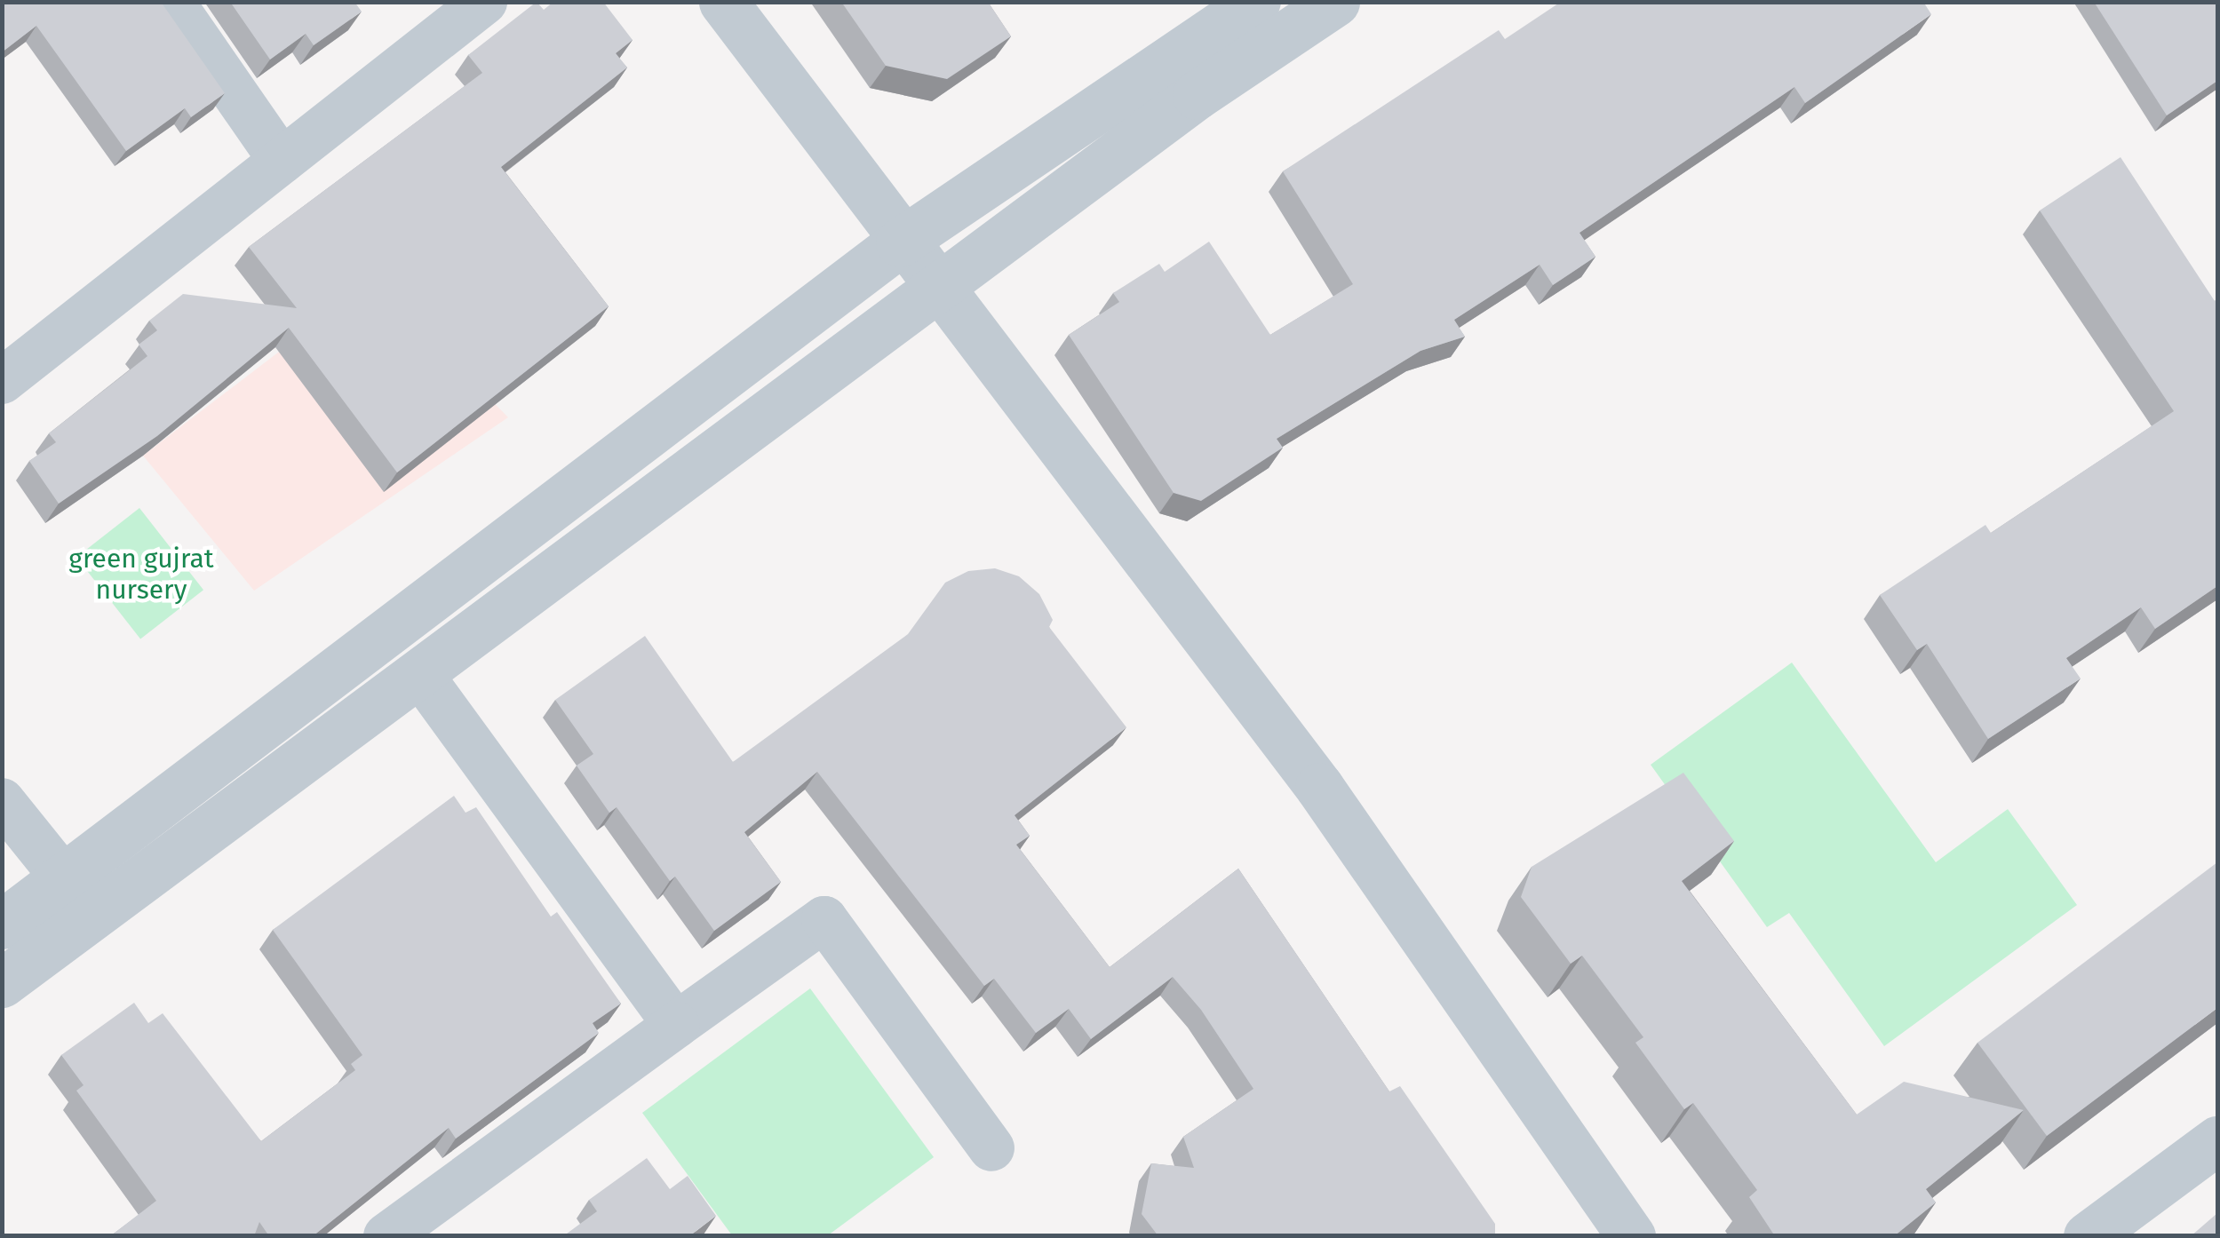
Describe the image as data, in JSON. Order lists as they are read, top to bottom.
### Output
{
  "parks": ["green gujrat nursery"]
}
